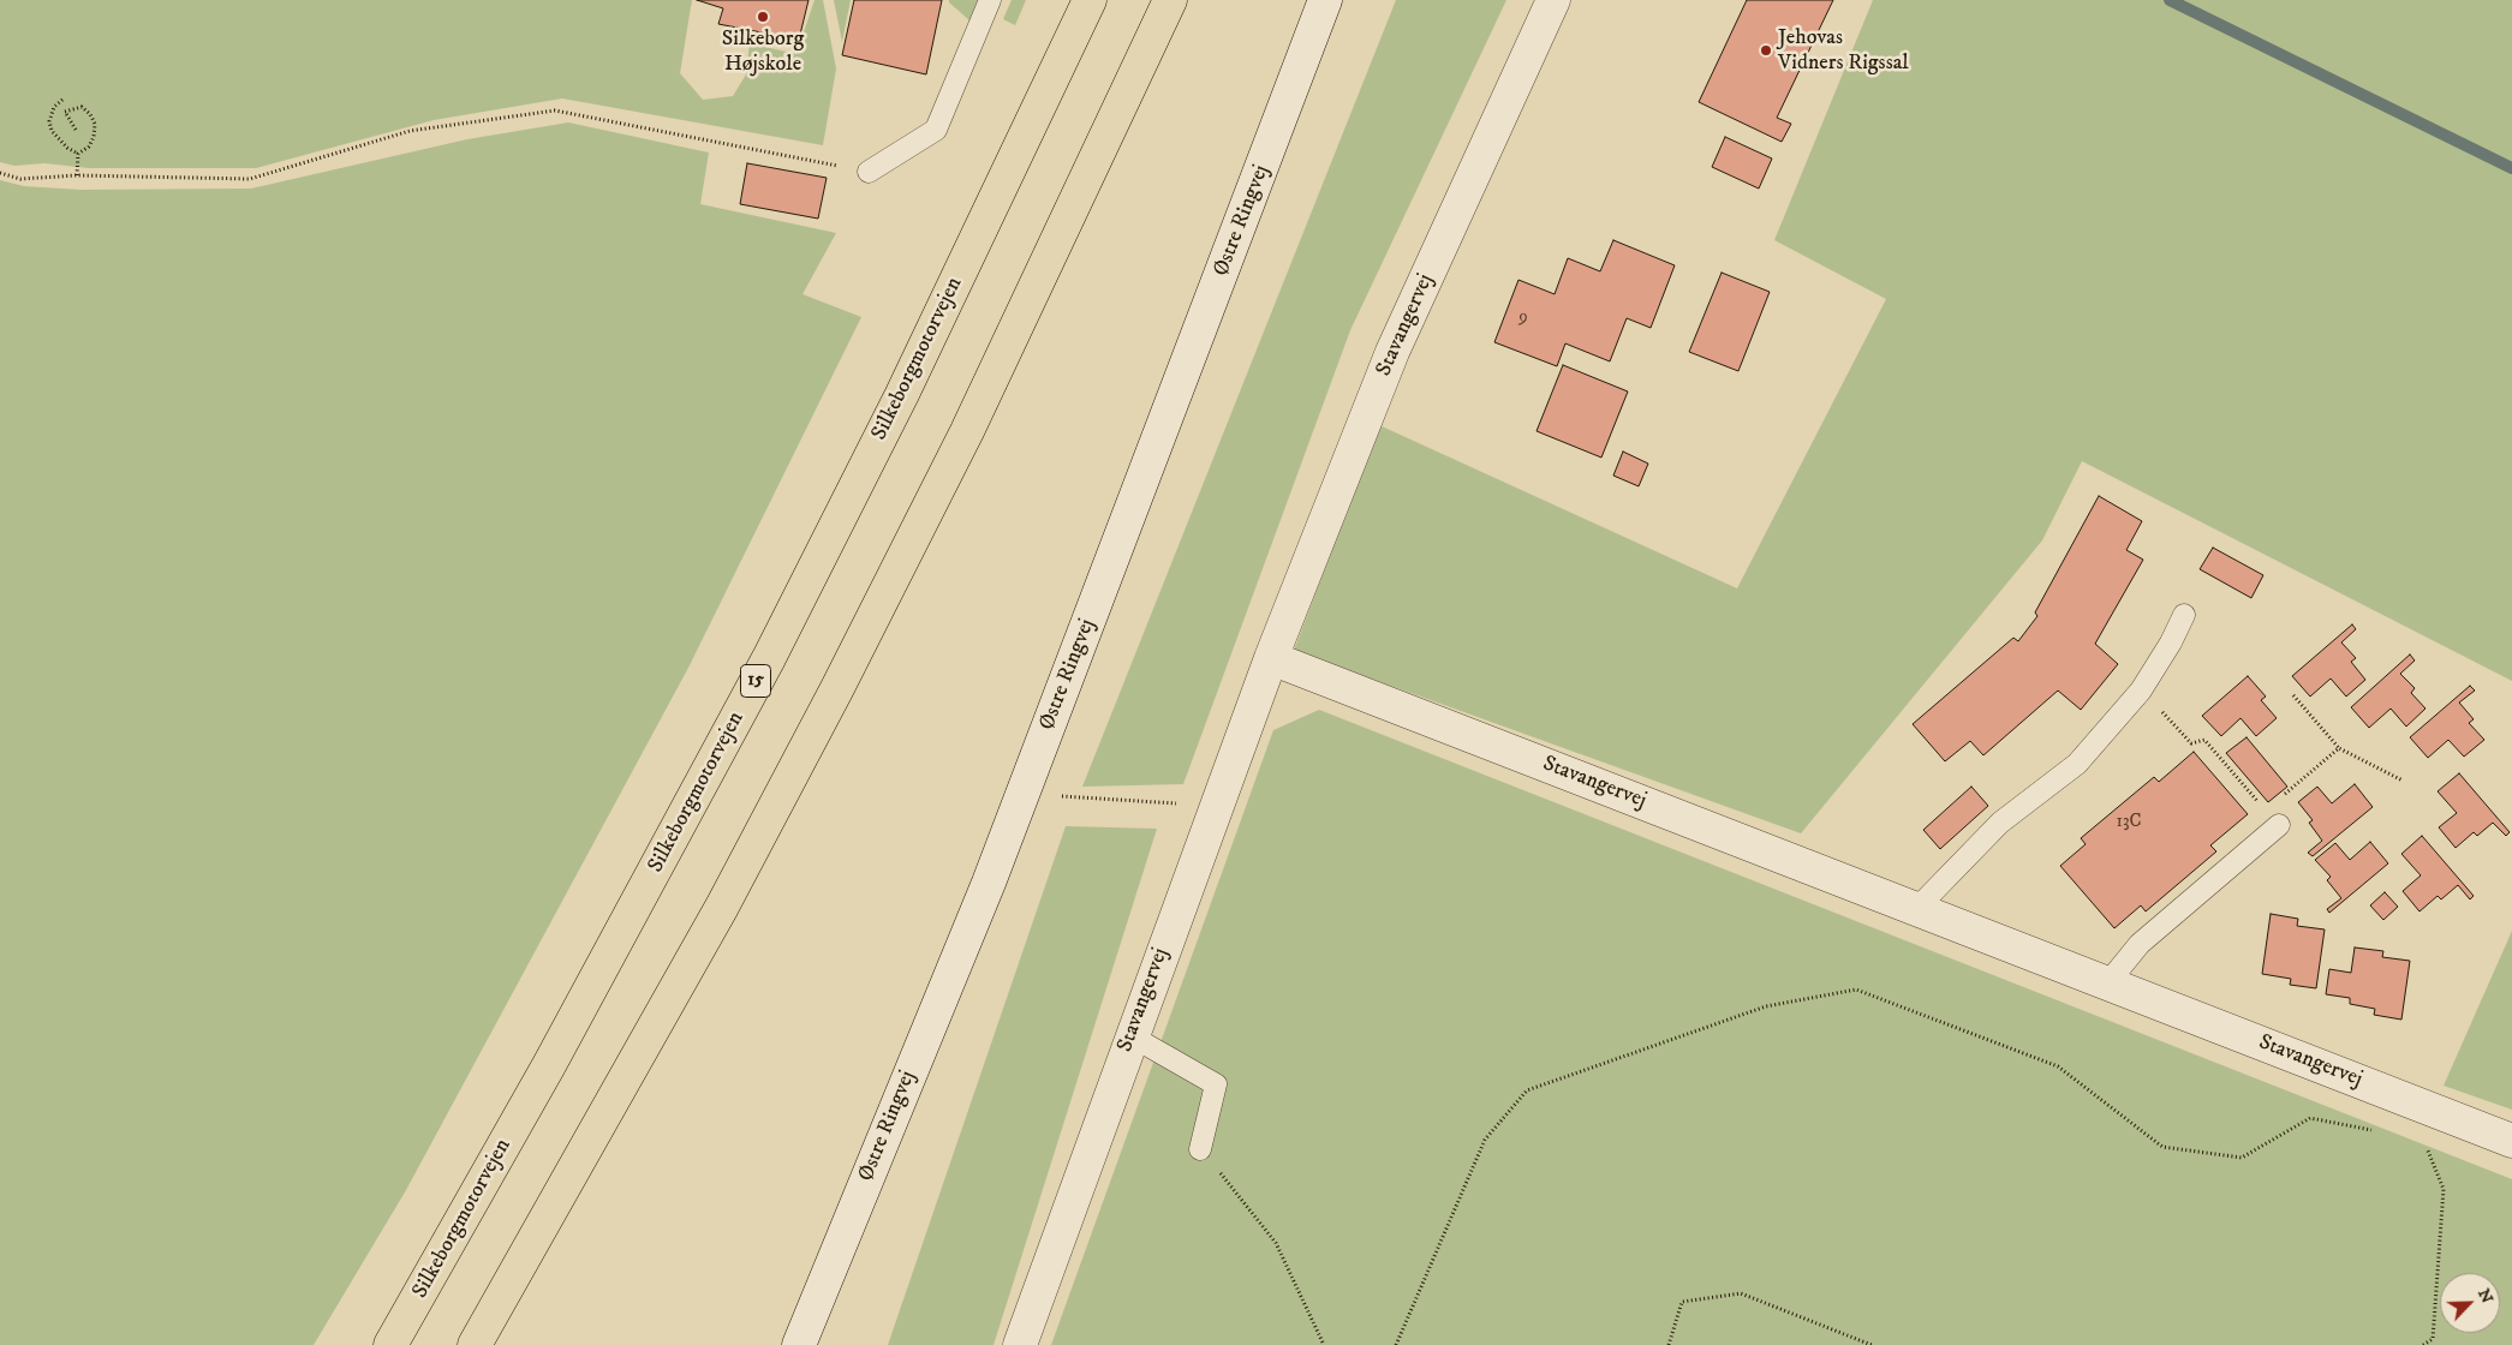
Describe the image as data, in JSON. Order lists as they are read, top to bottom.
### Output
{
  "streets": {
    "highway": ["Silkeborgmotorvejen", "15"],
    "street": ["Østre Ringvej", "Stavangervej"]
  },
  "places": ["Silkeborg Højskole", "Jehovas Vidners Rigssal"],
  "house_numbers": ["9", "13C"],
  "north": "top right"
}
